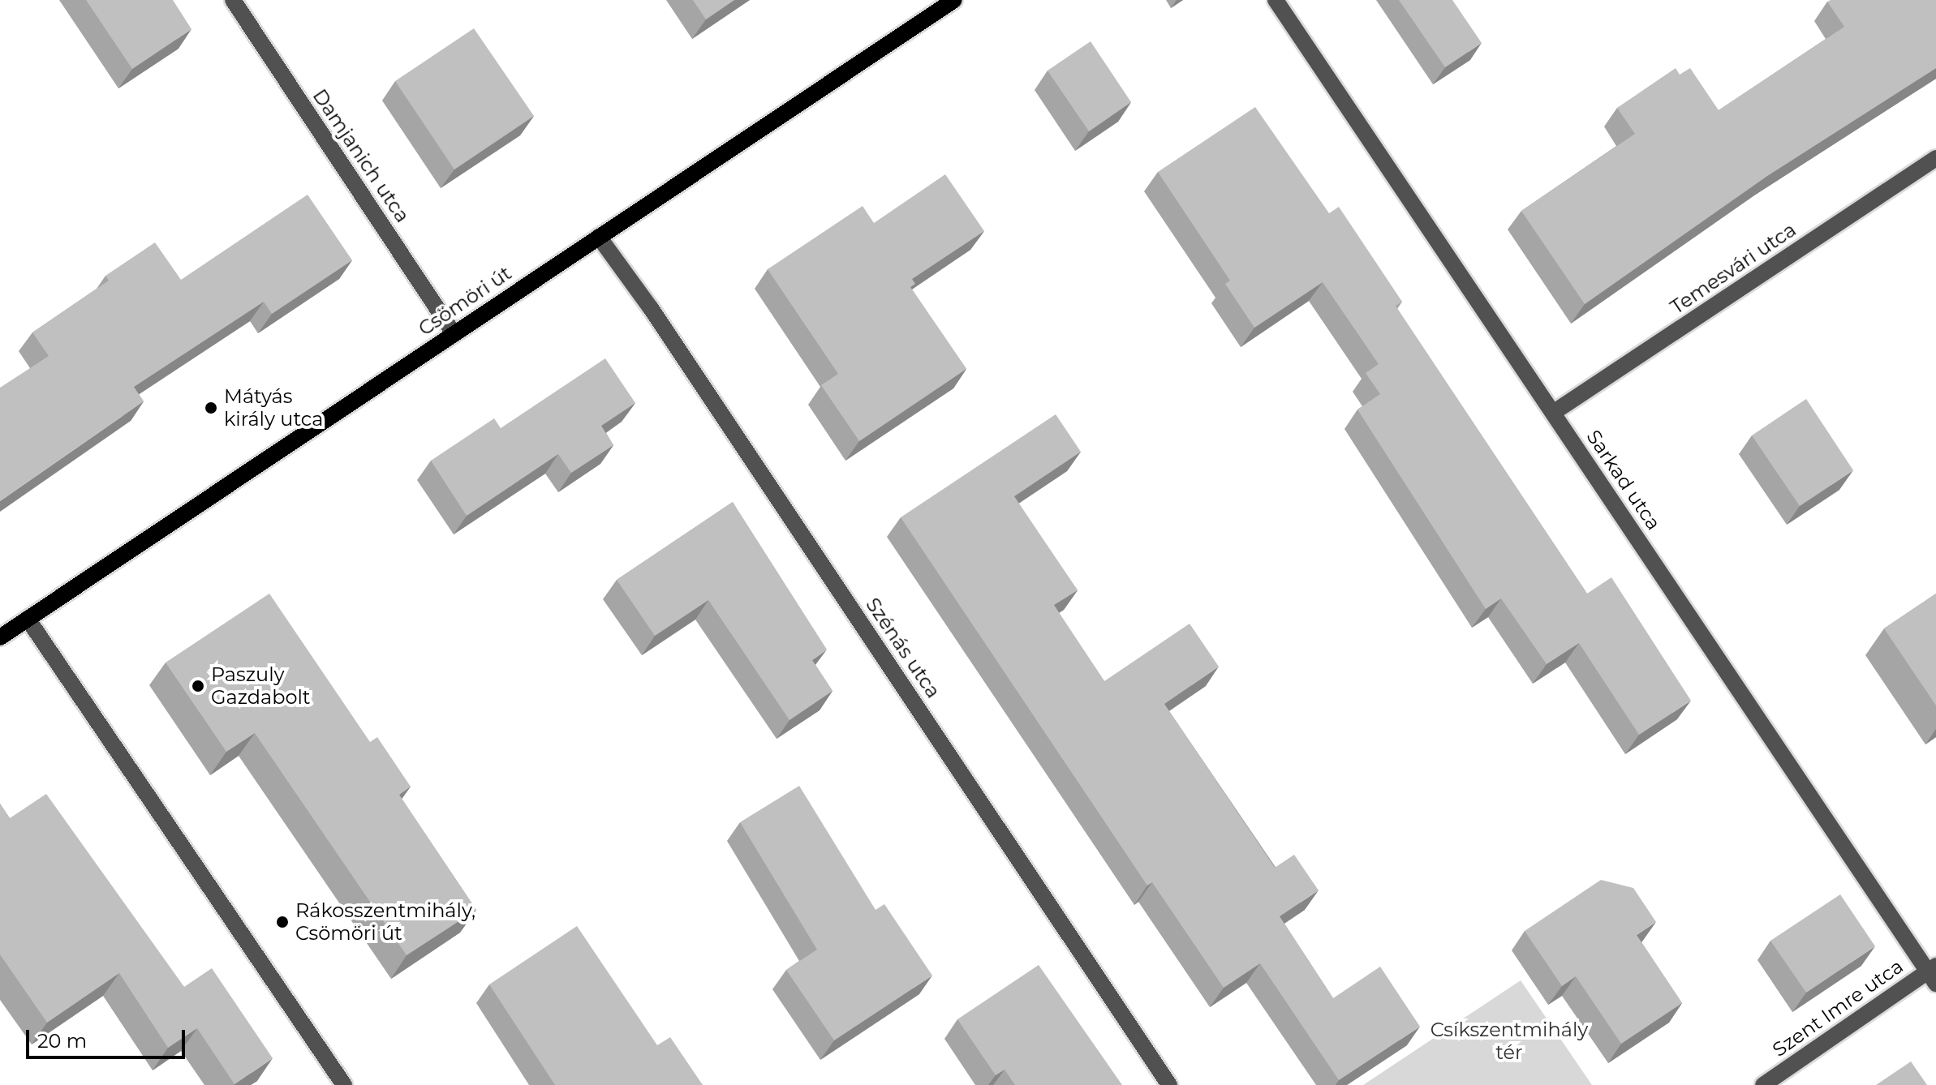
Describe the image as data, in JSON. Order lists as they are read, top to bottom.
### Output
{
  "streets": {
    "main road": ["Csömöri út"],
    "street": [
      "Damjanich utca",
      "Temesvári utca",
      "Sarkad utca",
      "Szénás utca",
      "Szent Imre utca"
    ]
  },
  "crossings": [
    ["Damjanich utca", "Csömöri út"],
    ["Temesvári utca", "Sarkad utca"],
    ["Csömöri út", "Szénás utca"],
    ["Sarkad utca", "Szent Imre utca"]
  ],
  "parks": ["Csíkszentmihály tér"],
  "places": ["Mátyás király utca", "Paszuly Gazdabolt", "Rákosszentmihály, Csömöri út"],
  "scale_bar": "20 m"
}
